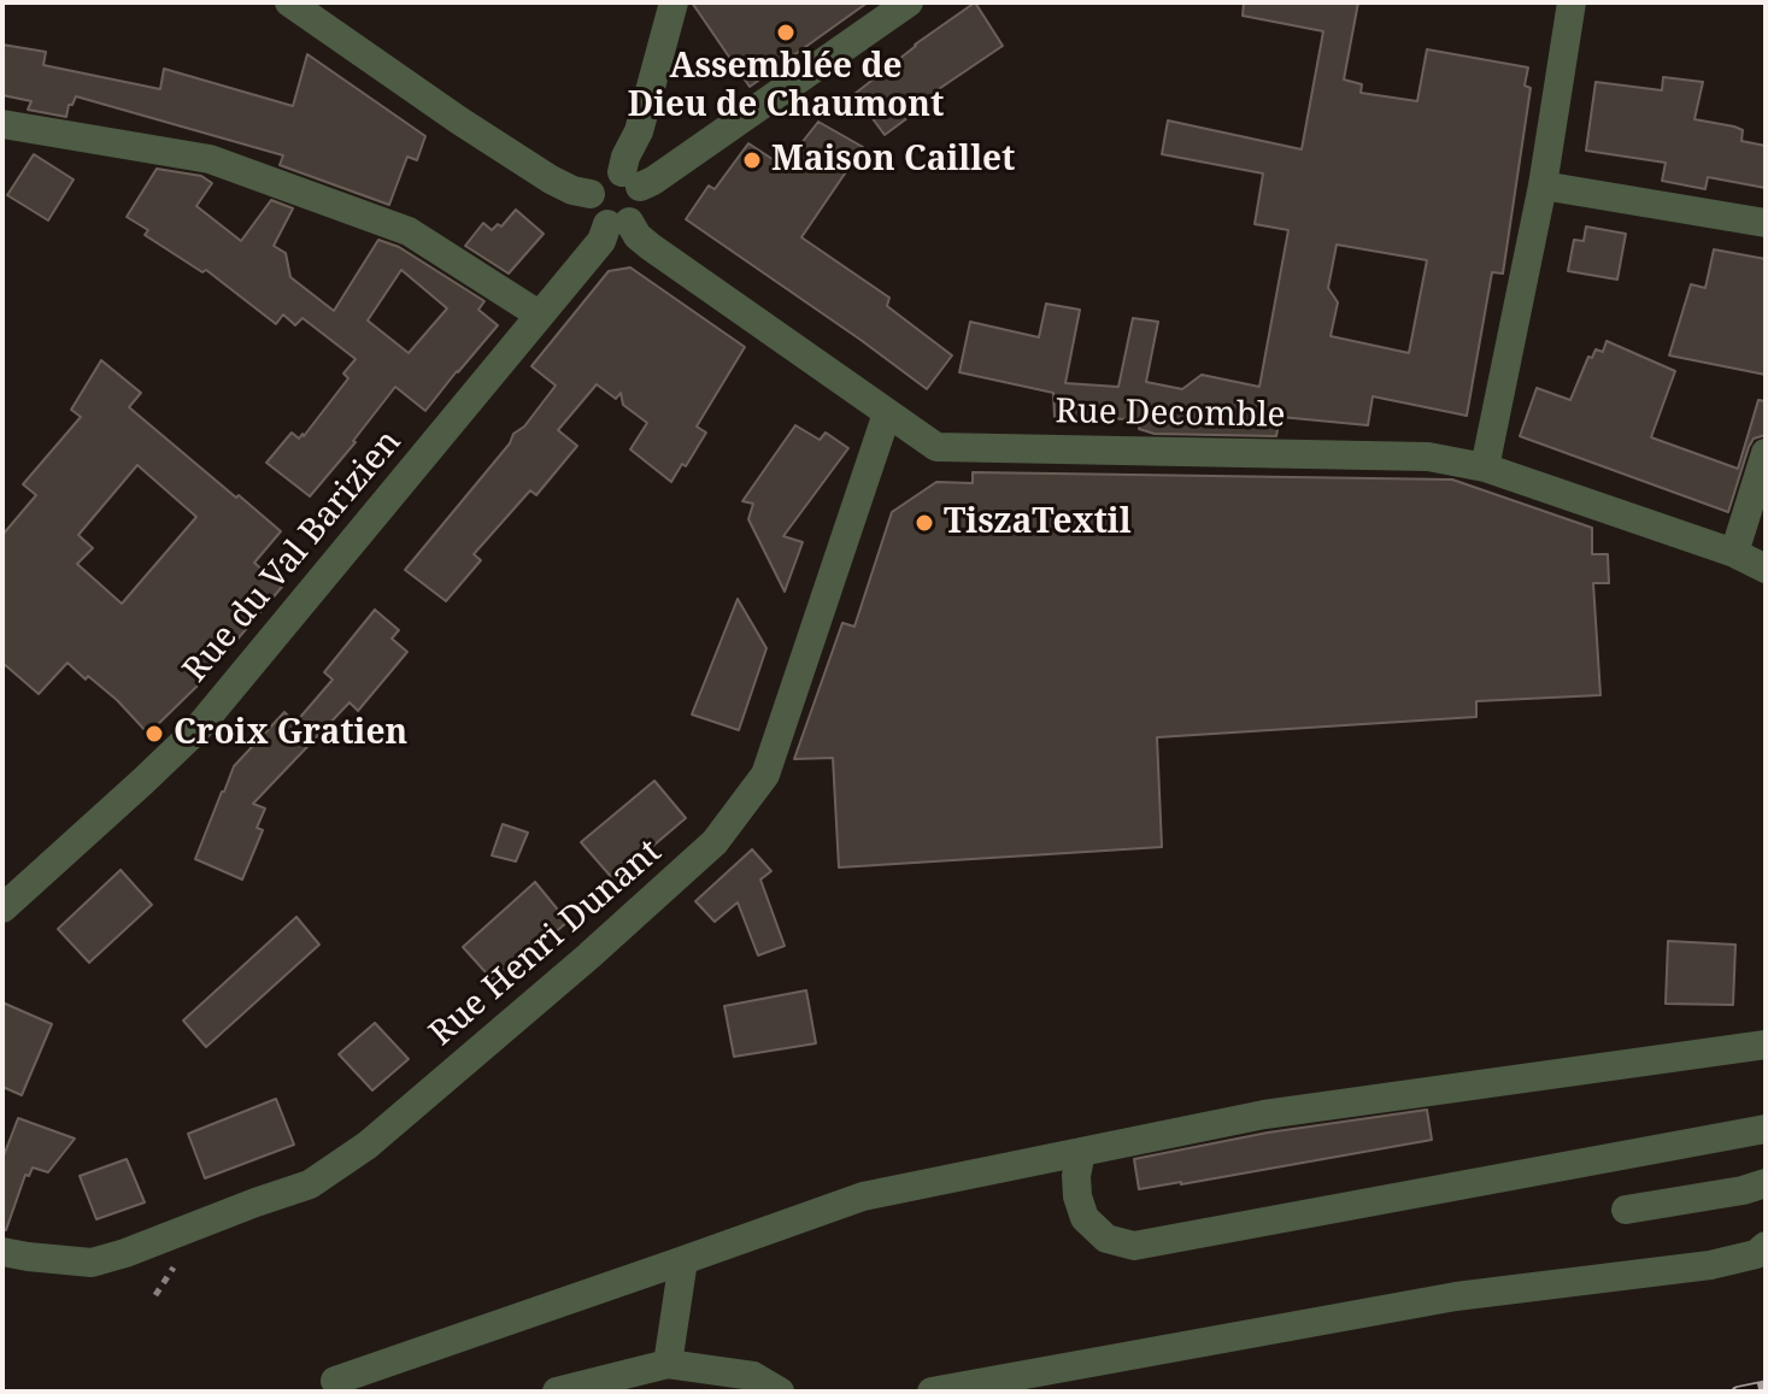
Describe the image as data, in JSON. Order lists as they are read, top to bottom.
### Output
{
  "streets": {
    "street": ["Rue Decomble", "Rue du Val Barizien", "Rue Henri Dunant"]
  },
  "crossings": [
    ["Rue Decomble", "Rue du Val Barizien"],
    ["Rue Decomble", "Rue Henri Dunant"]
  ],
  "places": [
    "Assemblée de Dieu de Chaumont",
    "Maison Caillet",
    "TiszaTextil",
    "Croix Gratien"
  ]
}
